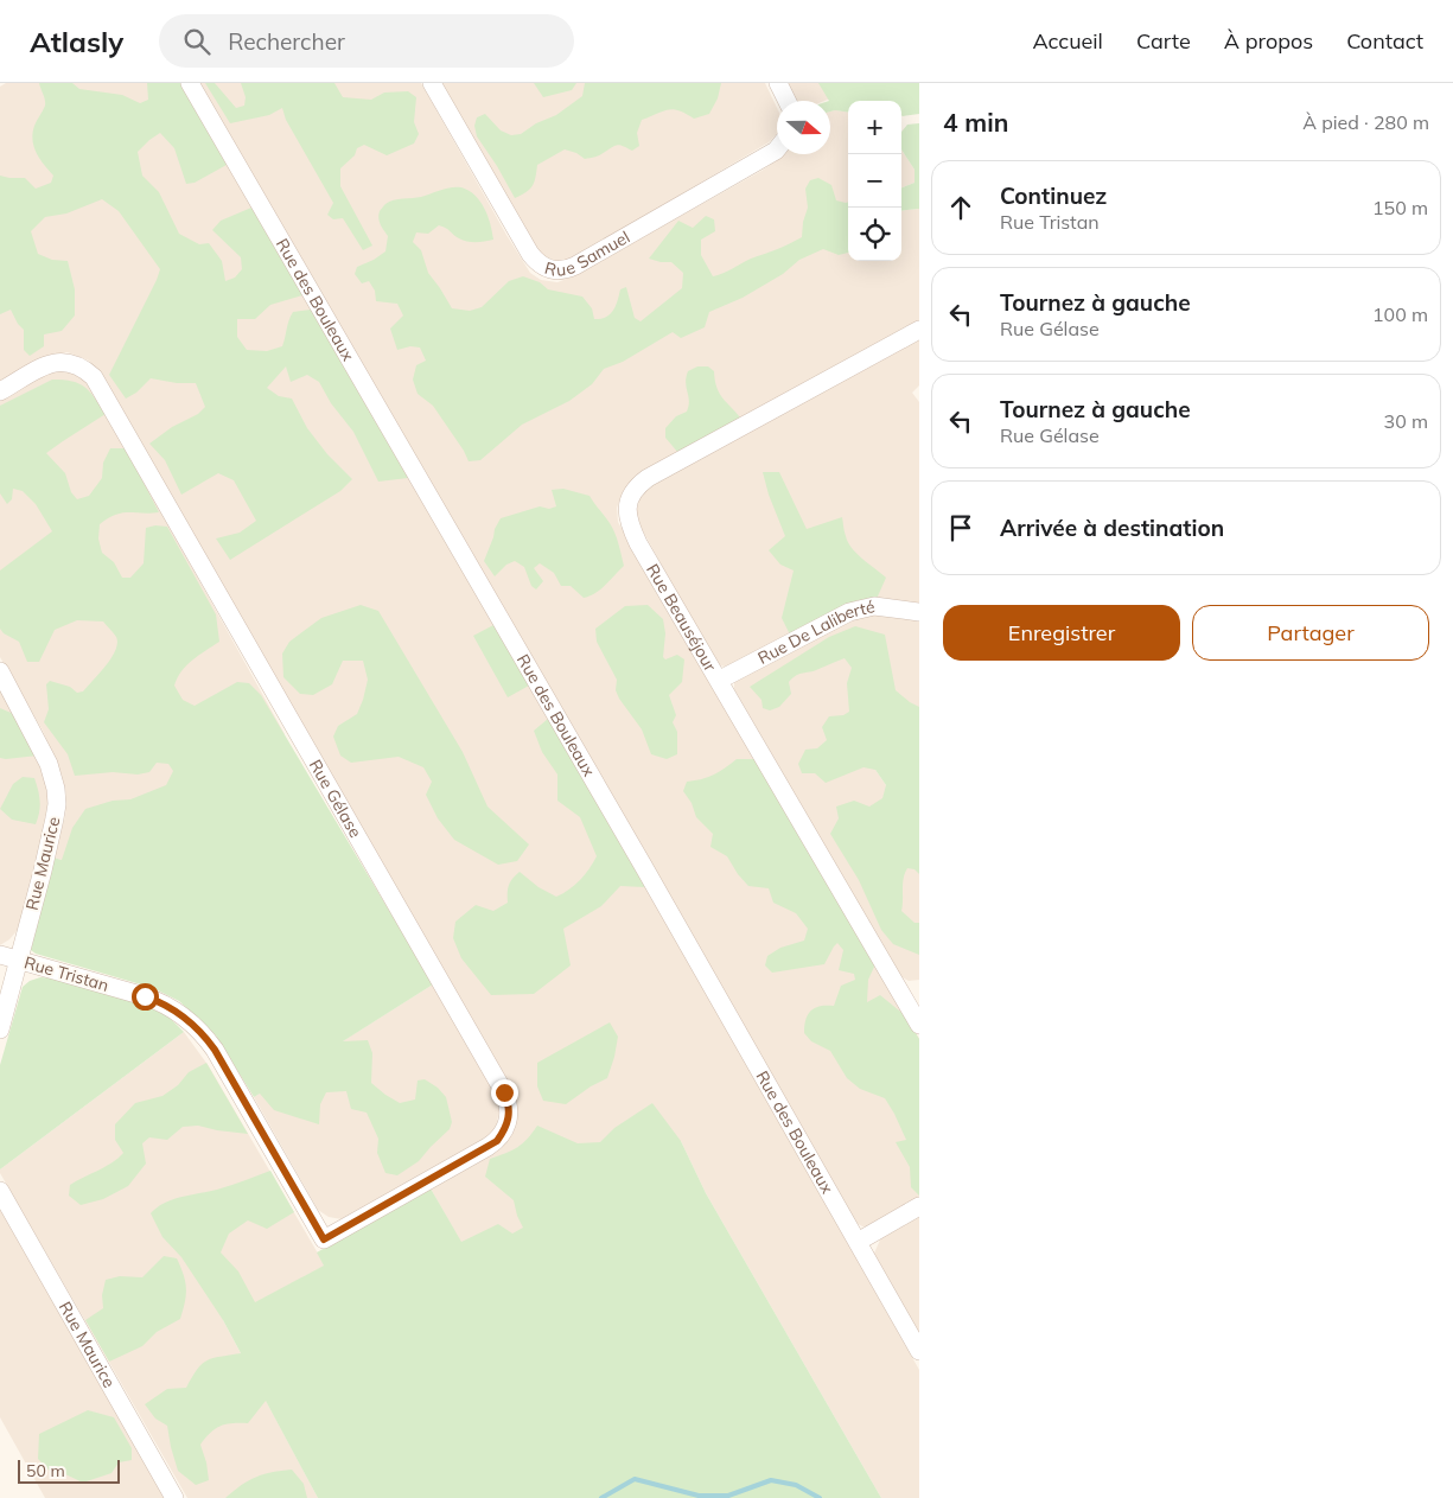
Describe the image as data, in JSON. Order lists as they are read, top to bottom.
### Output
{
  "streets": {
    "street": [
      "Rue Samuel",
      "Rue des Bouleaux",
      "Rue Beauséjour",
      "Rue De Laliberté",
      "Rue Gélase",
      "Rue Maurice",
      "Rue Tristan"
    ]
  },
  "crossings": [
    ["Rue Beauséjour", "Rue De Laliberté"],
    ["Rue Gélase", "Rue Tristan"],
    ["Rue Maurice", "Rue Tristan"]
  ],
  "scale_bar": "50 m",
  "north": "right",
  "page": {
    "header": "Atlasly",
    "search": "Rechercher",
    "nav": [
      "Accueil",
      "Carte",
      "À propos",
      "Contact"
    ],
    "heading": ["4 min", "À pied · 280 m"],
    "map_buttons": ["+", "−"],
    "list": [
      ["Continuez", "Rue Tristan", "150 m"],
      ["Tournez à gauche", "Rue Gélase", "100 m"],
      ["Tournez à gauche", "Rue Gélase", "30 m"],
      "Arrivée à destination"
    ],
    "buttons": ["Enregistrer", "Partager"],
    "scale": "50 m"
  }
}
